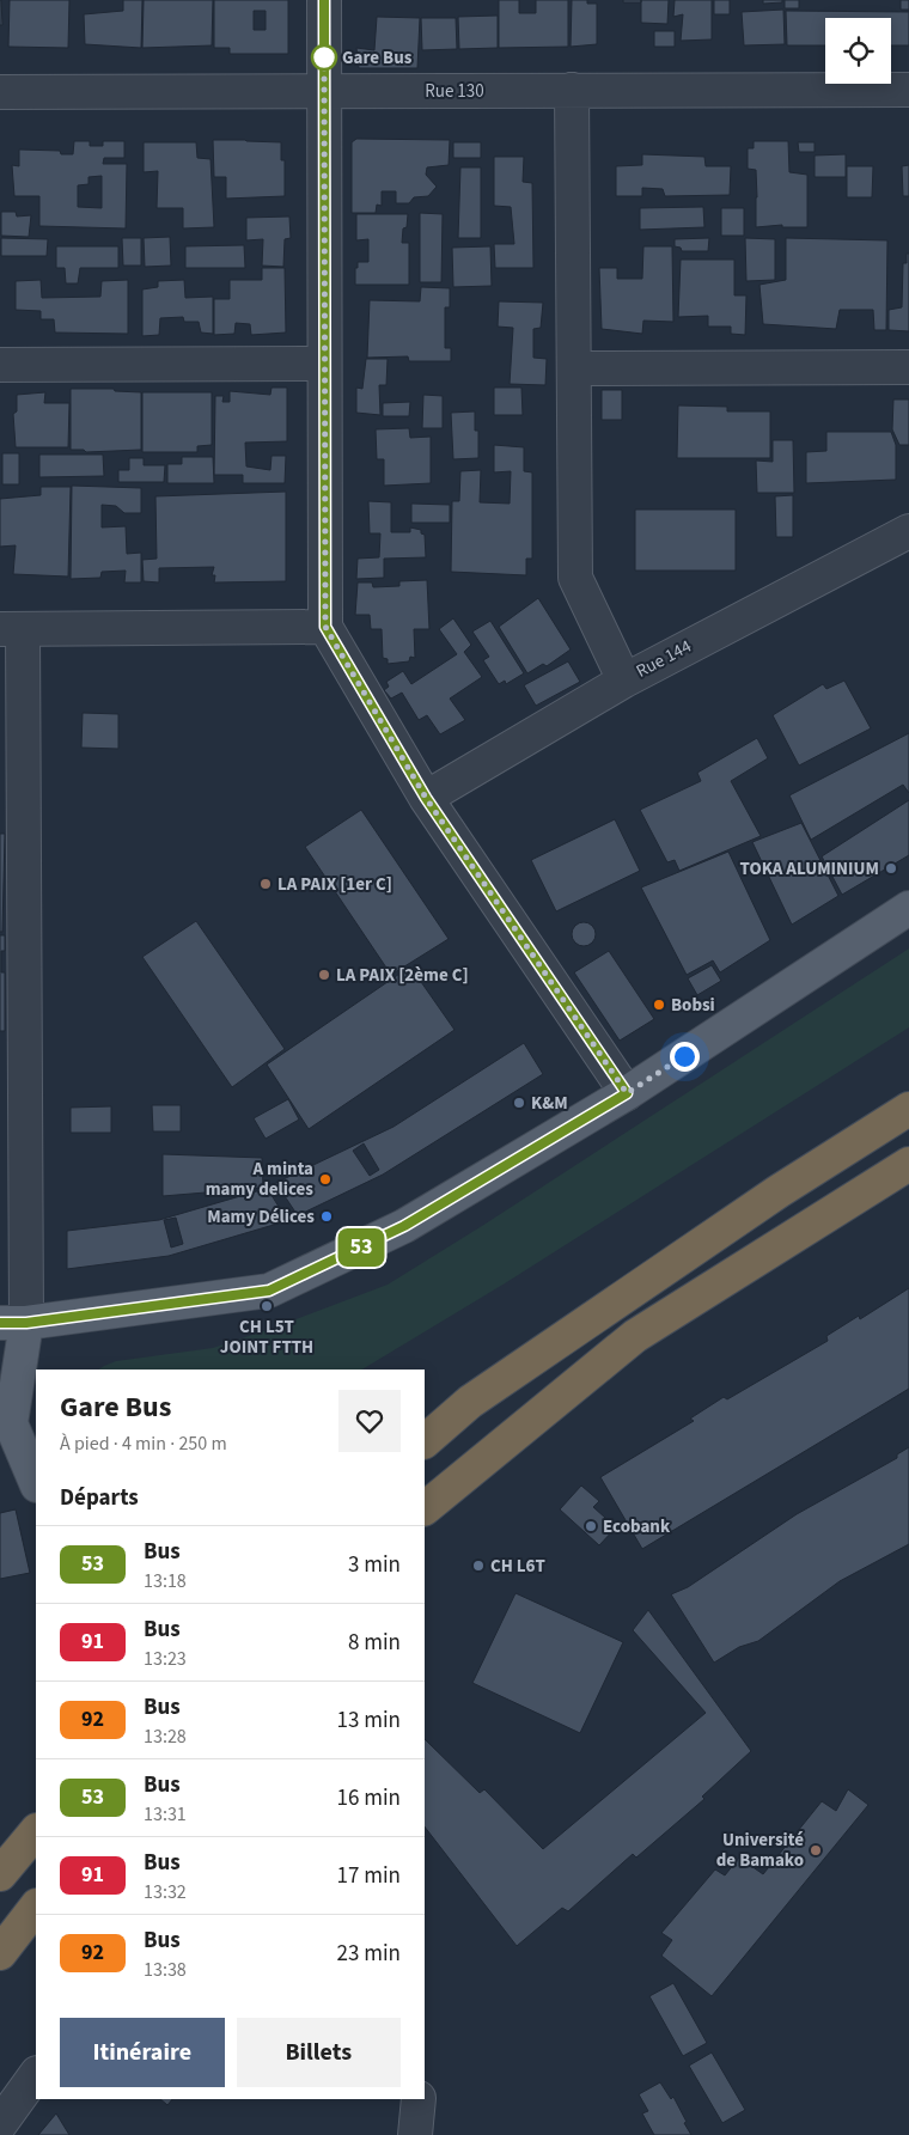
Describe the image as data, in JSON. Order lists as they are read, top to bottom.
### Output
{
  "streets": {
    "street": ["Rue 130", "Rue 144"]
  },
  "places": [
    "Gare Bus",
    "TOKA ALUMINIUM",
    "LA PAIX [1er C]",
    "LA PAIX [2ème C]",
    "Bobsi",
    "K&M",
    "A minta mamy delices",
    "Mamy Délices",
    "CH L5T JOINT FTTH",
    "Ecobank",
    "CH L6T",
    "Université de Bamako"
  ],
  "lines": ["bus line 53"],
  "page": {
    "on_map": "53",
    "heading": [
      ["Gare Bus", "À pied · 4 min · 250 m"],
      "Départs"
    ],
    "list": [
      {
        "mark": "53",
        "name": "Bus",
        "note": "13:18",
        "value": "3 min"
      },
      {
        "mark": "91",
        "name": "Bus",
        "note": "13:23",
        "value": "8 min"
      },
      {
        "mark": "92",
        "name": "Bus",
        "note": "13:28",
        "value": "13 min"
      },
      {
        "mark": "53",
        "name": "Bus",
        "note": "13:31",
        "value": "16 min"
      },
      {
        "mark": "91",
        "name": "Bus",
        "note": "13:32",
        "value": "17 min"
      },
      {
        "mark": "92",
        "name": "Bus",
        "note": "13:38",
        "value": "23 min"
      }
    ],
    "buttons": ["Itinéraire", "Billets"]
  }
}
